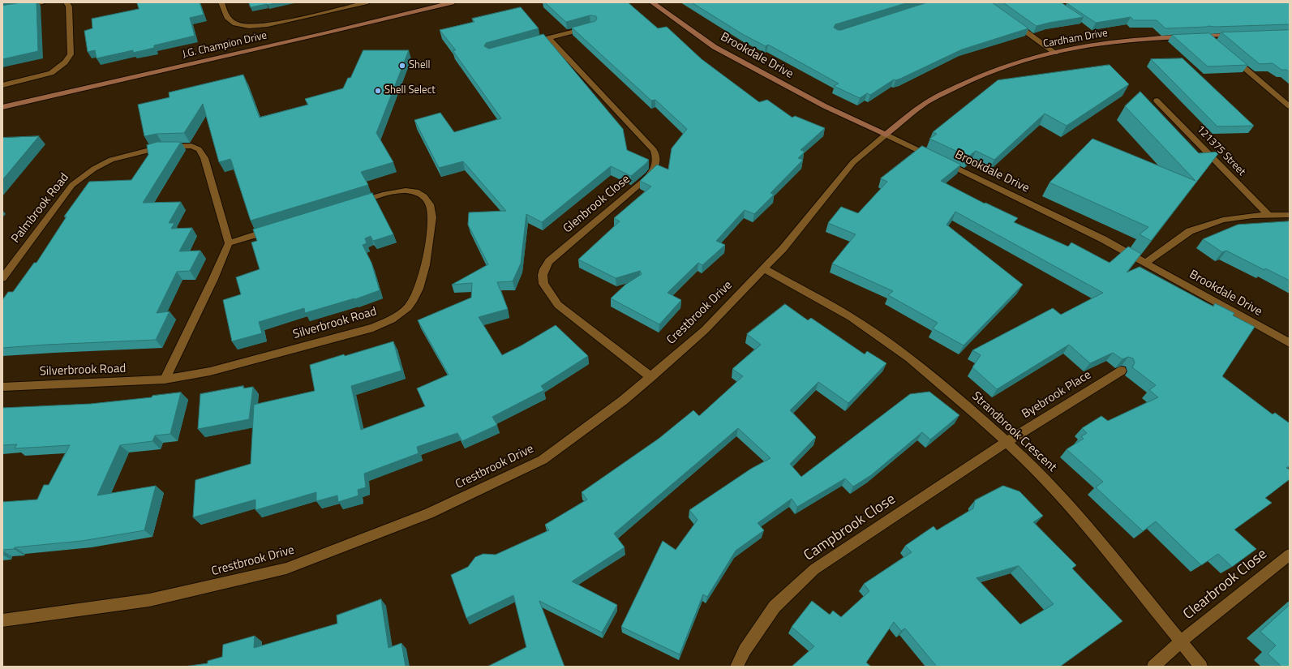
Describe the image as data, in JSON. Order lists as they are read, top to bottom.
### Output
{
  "streets": {
    "street": [
      "Cardham Drive",
      "J.G. Champion Drive",
      "Brookdale Drive",
      "121375 Street",
      "Glenbrook Close",
      "Palmbrook Road",
      "Crestbrook Drive",
      "Silverbrook Road",
      "Byebrook Place",
      "Strandbrook Crescent",
      "Campbrook Close",
      "Clearbrook Close"
    ]
  },
  "crossings": [
    ["Cardham Drive", "Brookdale Drive"],
    ["Cardham Drive", "Crestbrook Drive"],
    ["Brookdale Drive", "Crestbrook Drive"],
    ["Glenbrook Close", "Crestbrook Drive"],
    ["Crestbrook Drive", "Strandbrook Crescent"],
    ["Byebrook Place", "Strandbrook Crescent"],
    ["Byebrook Place", "Campbrook Close"],
    ["Strandbrook Crescent", "Campbrook Close"],
    ["Strandbrook Crescent", "Clearbrook Close"]
  ],
  "places": ["Shell", "Shell Select"]
}
